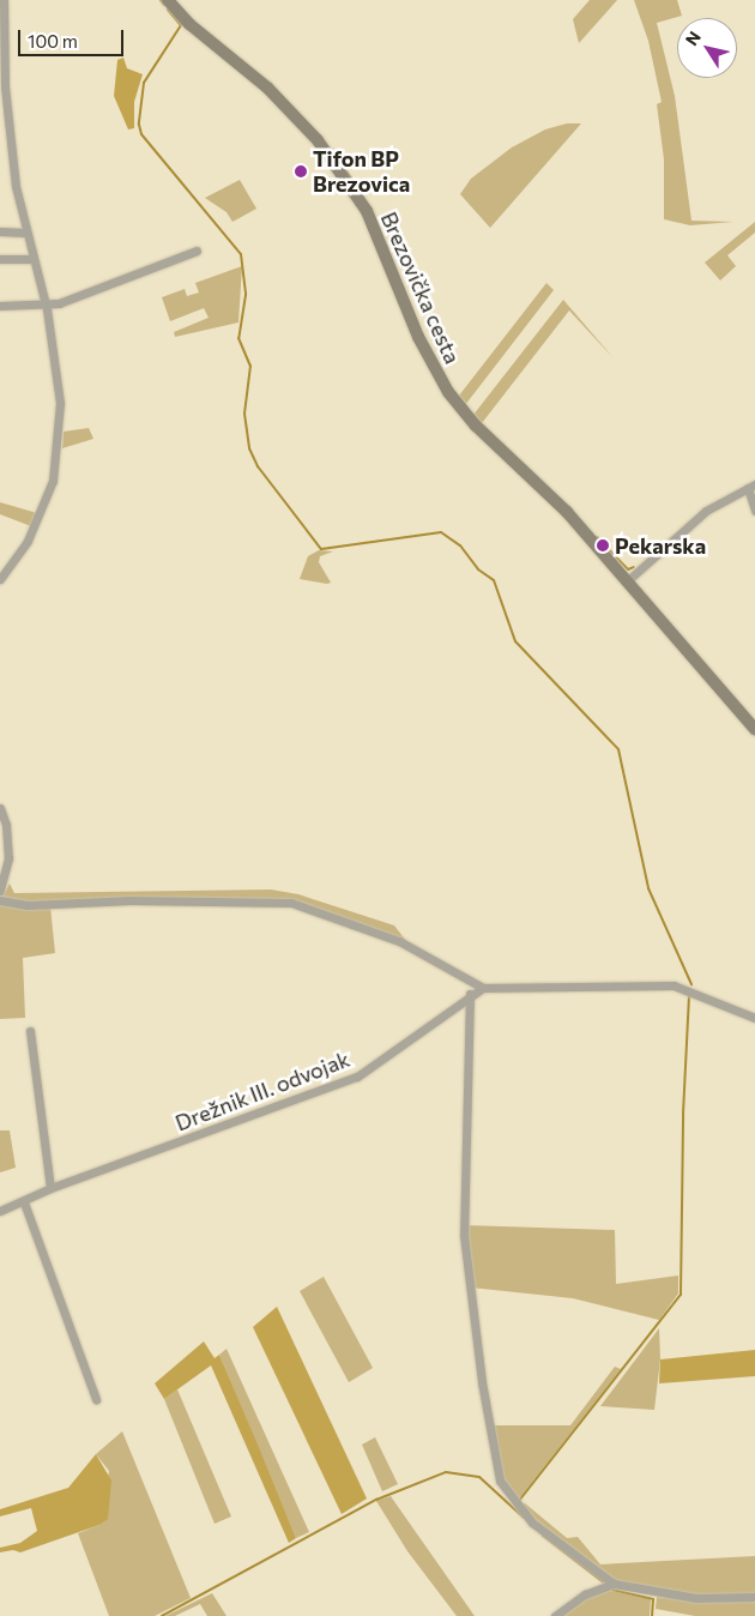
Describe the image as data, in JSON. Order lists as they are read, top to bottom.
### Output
{
  "streets": {
    "main road": ["Brezovička cesta"],
    "street": ["Drežnik III. odvojak"]
  },
  "places": ["Tifon BP Brezovica", "Pekarska"],
  "scale_bar": "100 m",
  "north": "top left"
}
